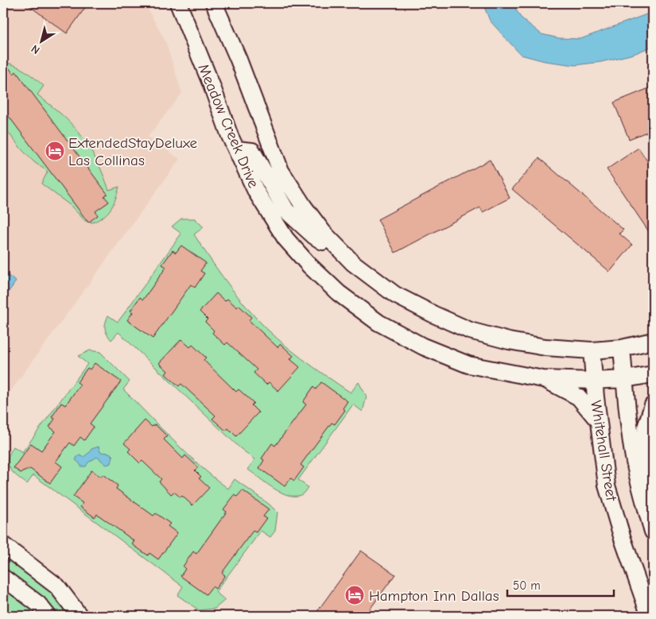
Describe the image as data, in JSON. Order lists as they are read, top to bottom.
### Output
{
  "streets": {
    "street": ["Meadow Creek Drive", "Whitehall Street"]
  },
  "crossings": [
    ["Meadow Creek Drive", "Whitehall Street"]
  ],
  "places": {
    "hotel": ["ExtendedStayDeluxe Las Collinas", "Hampton Inn Dallas"]
  },
  "scale_bar": "50 m",
  "north": "bottom left"
}
